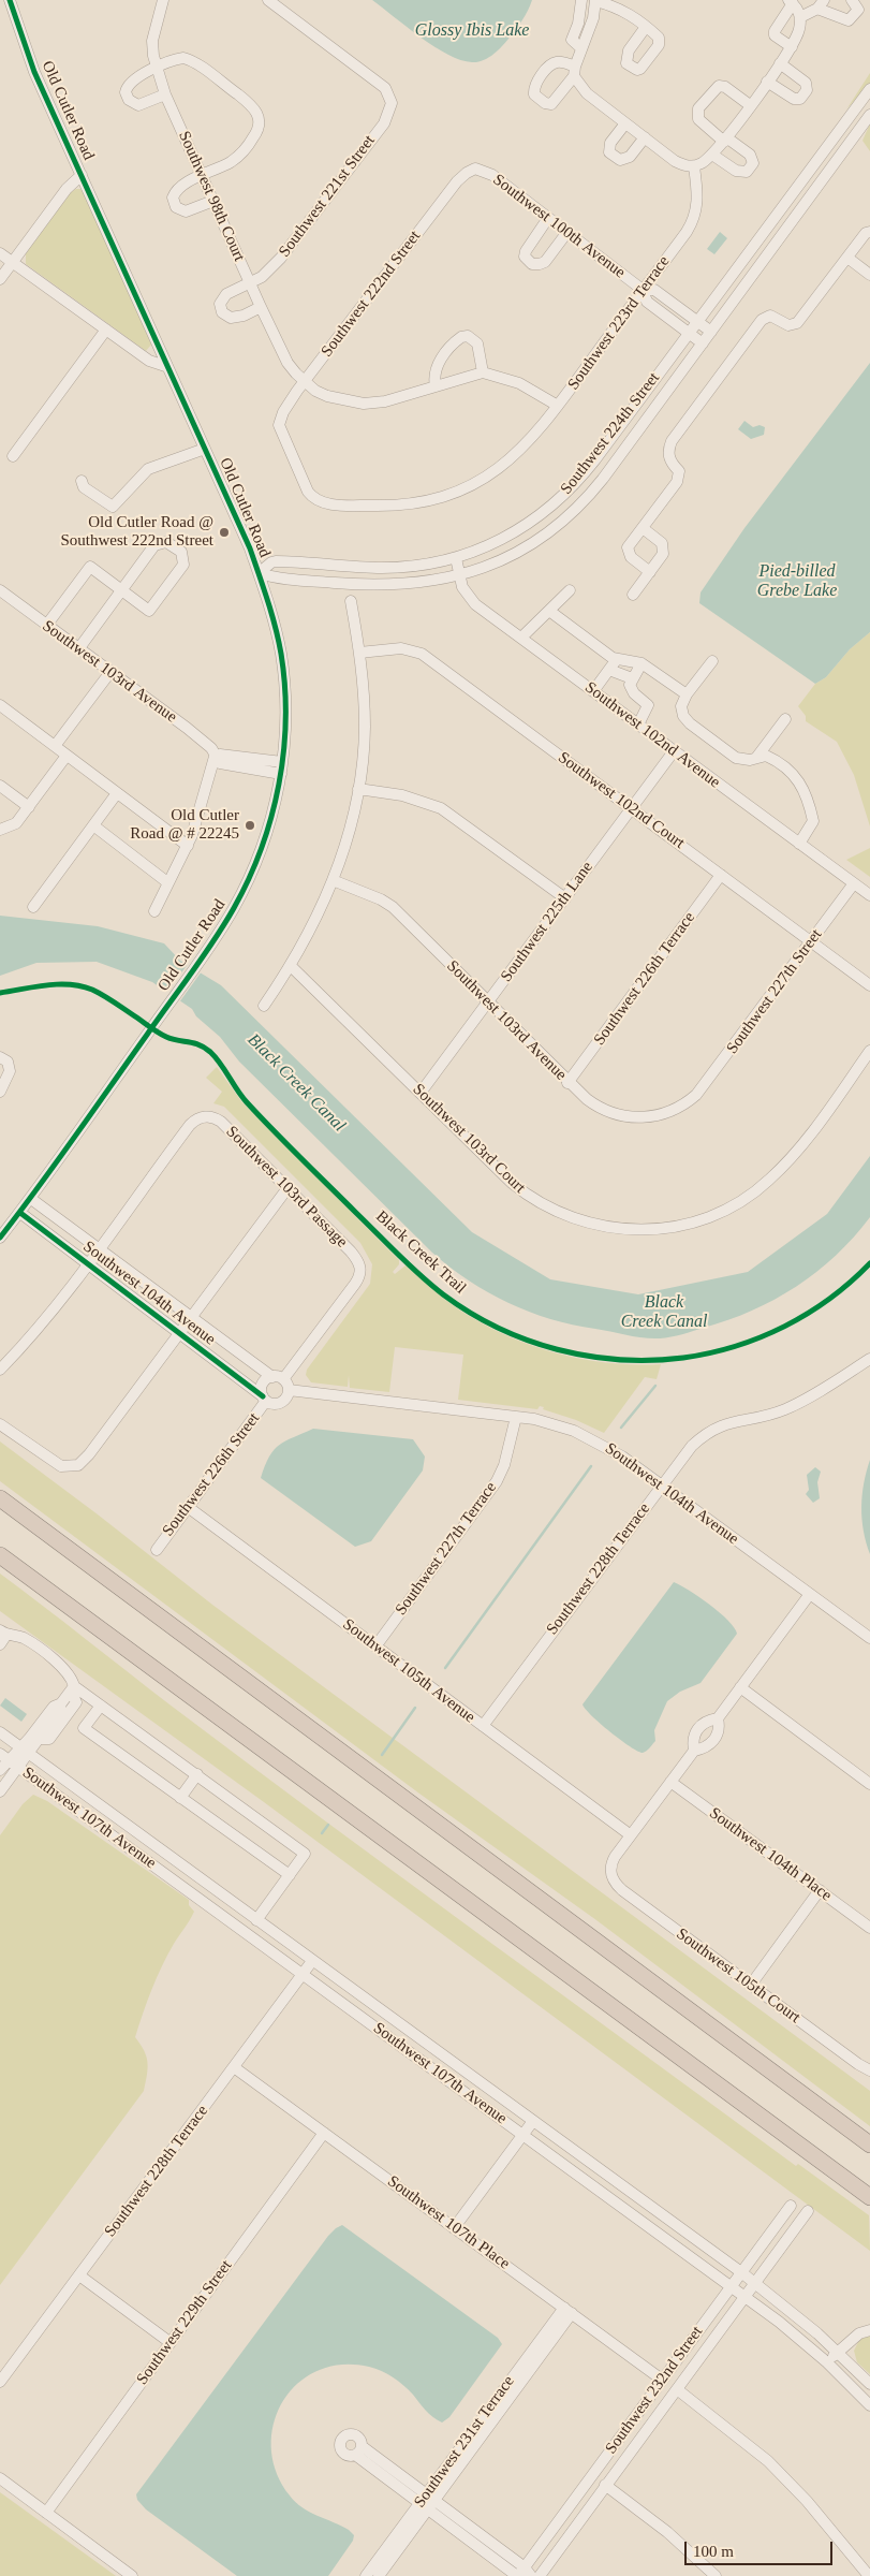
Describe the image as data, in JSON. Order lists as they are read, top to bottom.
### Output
{
  "streets": {
    "street": [
      "Old Cutler Road",
      "Southwest 98th Court",
      "Southwest 221st Street",
      "Southwest 100th Avenue",
      "Southwest 222nd Street",
      "Southwest 223rd Terrace",
      "Southwest 224th Street",
      "Southwest 103rd Avenue",
      "Southwest 102nd Avenue",
      "Southwest 102nd Court",
      "Southwest 225th Lane",
      "Southwest 226th Terrace",
      "Southwest 227th Street",
      "Southwest 103rd Court",
      "Southwest 103rd Passage",
      "Southwest 104th Avenue",
      "Southwest 226th Street",
      "Southwest 227th Terrace",
      "Southwest 228th Terrace",
      "Southwest 105th Avenue",
      "Southwest 107th Avenue",
      "Southwest 104th Place",
      "Southwest 105th Court",
      "Southwest 107th Place",
      "Southwest 229th Street",
      "Southwest 232nd Street",
      "Southwest 231st Terrace"
    ],
    "cycle path": ["Black Creek Trail"]
  },
  "crossings": [
    ["Old Cutler Road", "Southwest 224th Street"],
    ["Old Cutler Road", "Southwest 103rd Avenue"],
    ["Old Cutler Road", "Southwest 104th Avenue"],
    ["Southwest 98th Court", "Southwest 221st Street"],
    ["Southwest 98th Court", "Southwest 222nd Street"],
    ["Southwest 100th Avenue", "Southwest 222nd Street"],
    ["Southwest 100th Avenue", "Southwest 223rd Terrace"],
    ["Southwest 100th Avenue", "Southwest 224th Street"],
    ["Southwest 222nd Street", "Southwest 223rd Terrace"],
    ["Southwest 224th Street", "Southwest 102nd Avenue"],
    ["Southwest 103rd Avenue", "Southwest 225th Lane"],
    ["Southwest 103rd Avenue", "Southwest 226th Terrace"],
    ["Southwest 103rd Avenue", "Southwest 227th Street"],
    ["Southwest 102nd Avenue", "Southwest 225th Lane"],
    ["Southwest 102nd Avenue", "Southwest 227th Street"],
    ["Southwest 102nd Court", "Southwest 225th Lane"],
    ["Southwest 102nd Court", "Southwest 226th Terrace"],
    ["Southwest 102nd Court", "Southwest 227th Street"],
    ["Southwest 225th Lane", "Southwest 103rd Court"],
    ["Southwest 103rd Passage", "Southwest 104th Avenue"],
    ["Southwest 103rd Passage", "Southwest 226th Street"],
    ["Southwest 104th Avenue", "Southwest 226th Street"],
    ["Southwest 104th Avenue", "Southwest 227th Terrace"],
    ["Southwest 104th Avenue", "Southwest 228th Terrace"],
    ["Southwest 226th Street", "Southwest 105th Avenue"],
    ["Southwest 227th Terrace", "Southwest 105th Avenue"],
    ["Southwest 228th Terrace", "Southwest 105th Avenue"],
    ["Southwest 228th Terrace", "Southwest 107th Avenue"],
    ["Southwest 228th Terrace", "Southwest 107th Place"],
    ["Southwest 105th Avenue", "Southwest 105th Court"],
    ["Southwest 107th Avenue", "Southwest 232nd Street"],
    ["Southwest 107th Place", "Southwest 229th Street"],
    ["Southwest 107th Place", "Southwest 232nd Street"],
    ["Southwest 107th Place", "Southwest 231st Terrace"]
  ],
  "water": ["Glossy Ibis Lake", "Pied-billed Grebe Lake", "Black Creek Canal"],
  "places": ["Old Cutler Road @ Southwest 222nd Street", "Old Cutler Road @ # 22245"],
  "scale_bar": "100 m"
}
